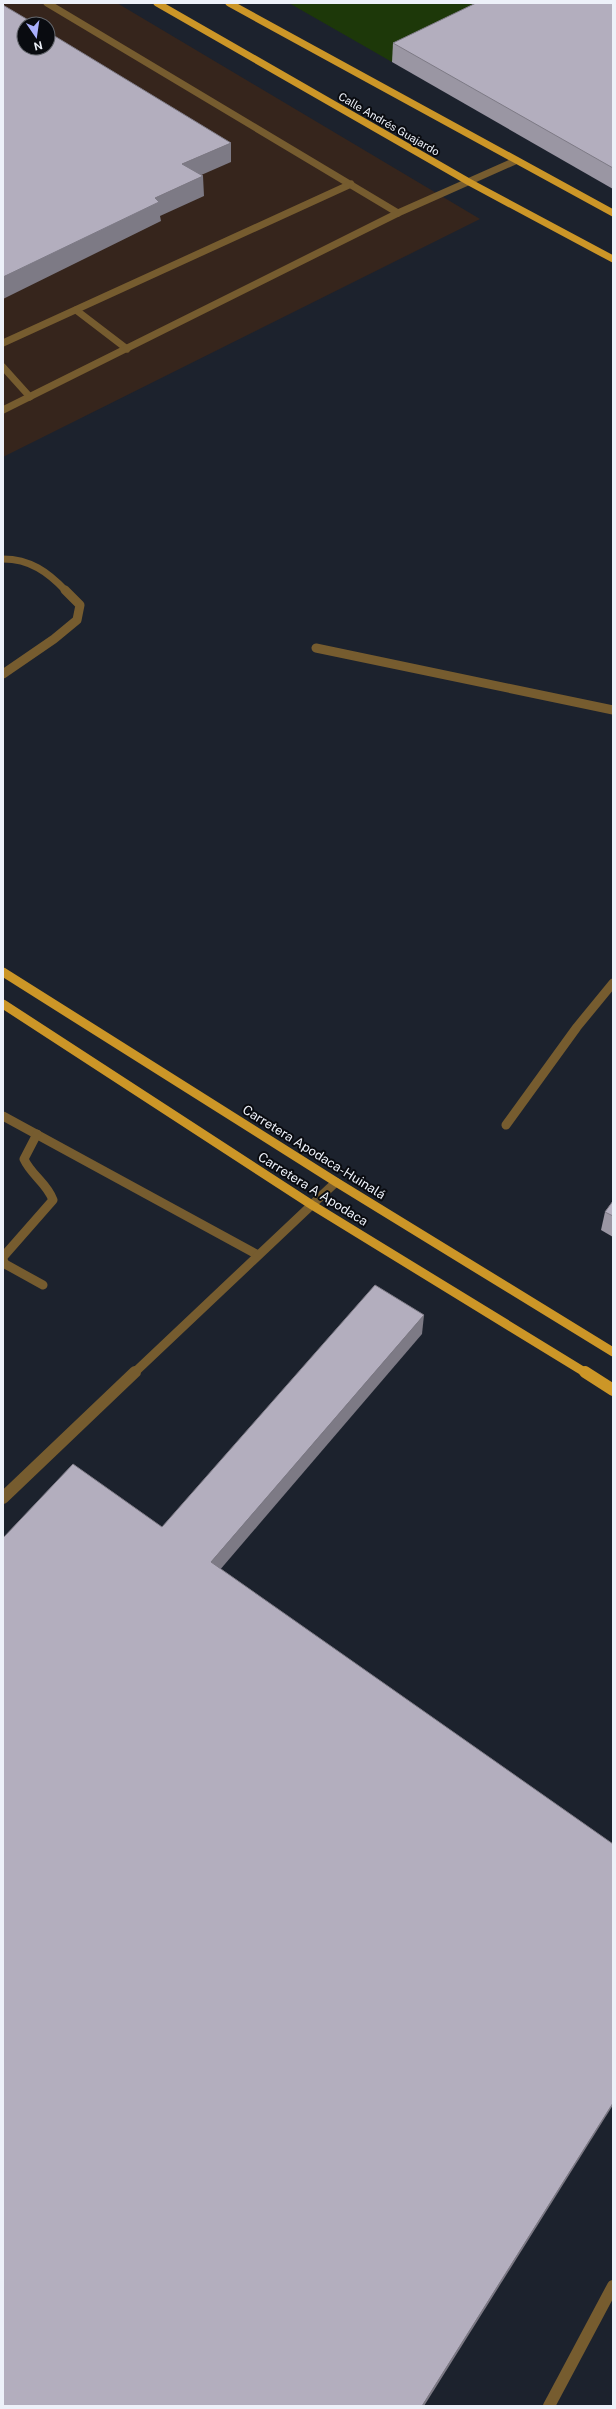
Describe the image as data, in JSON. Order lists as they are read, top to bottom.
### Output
{
  "streets": {
    "main road": ["Calle Andrés Guajardo", "Carretera Apodaca-Huinalá", "Carretera A Apodaca"]
  },
  "north": "bottom"
}
